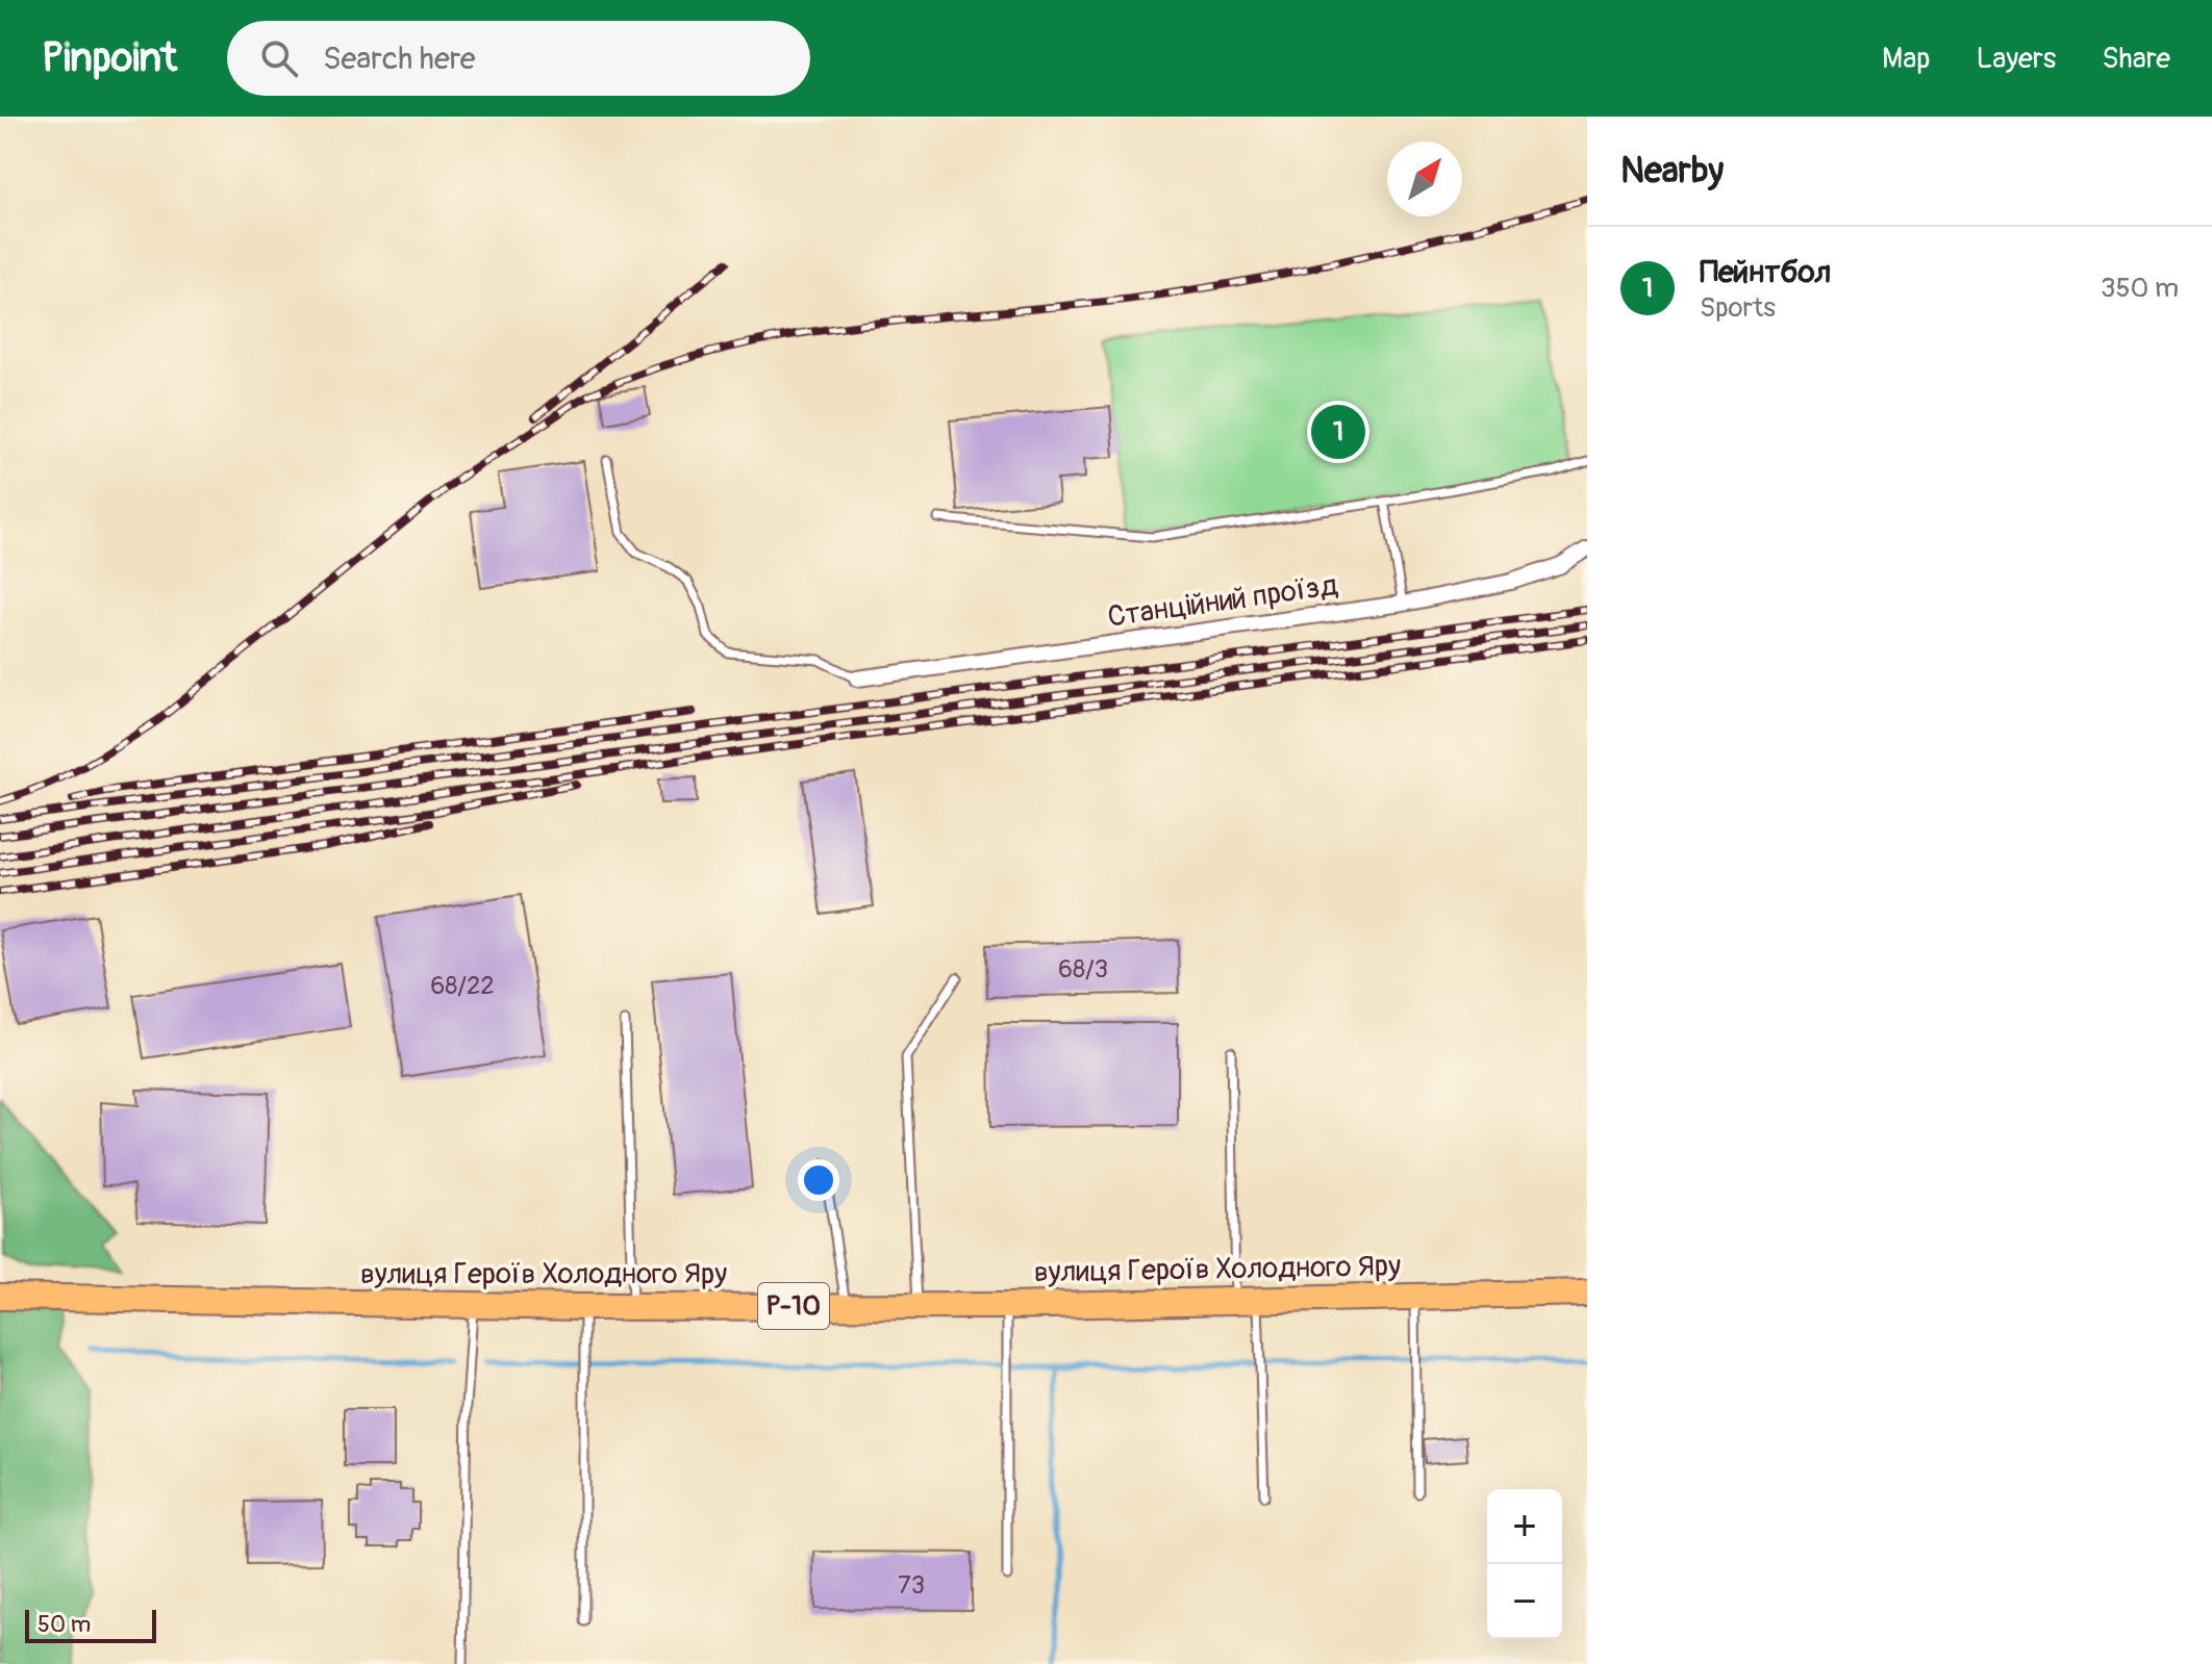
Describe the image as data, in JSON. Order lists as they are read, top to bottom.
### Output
{
  "streets": {
    "main road": ["вулиця Героїв Холодного Яру", "Р-10"],
    "street": ["Станційний проїзд"]
  },
  "house_numbers": ["68/3", "68/22", "73"],
  "scale_bar": "50 m",
  "north": "top right",
  "page": {
    "header": "Pinpoint",
    "search": "Search here",
    "nav": ["Map", "Layers", "Share"],
    "heading": "Nearby",
    "list": [
      {
        "mark": "1",
        "name": "Пейнтбол",
        "note": "Sports",
        "value": "350 m"
      }
    ],
    "pins": "1",
    "map_buttons": ["+", "−"],
    "scale": "50 m"
  }
}
